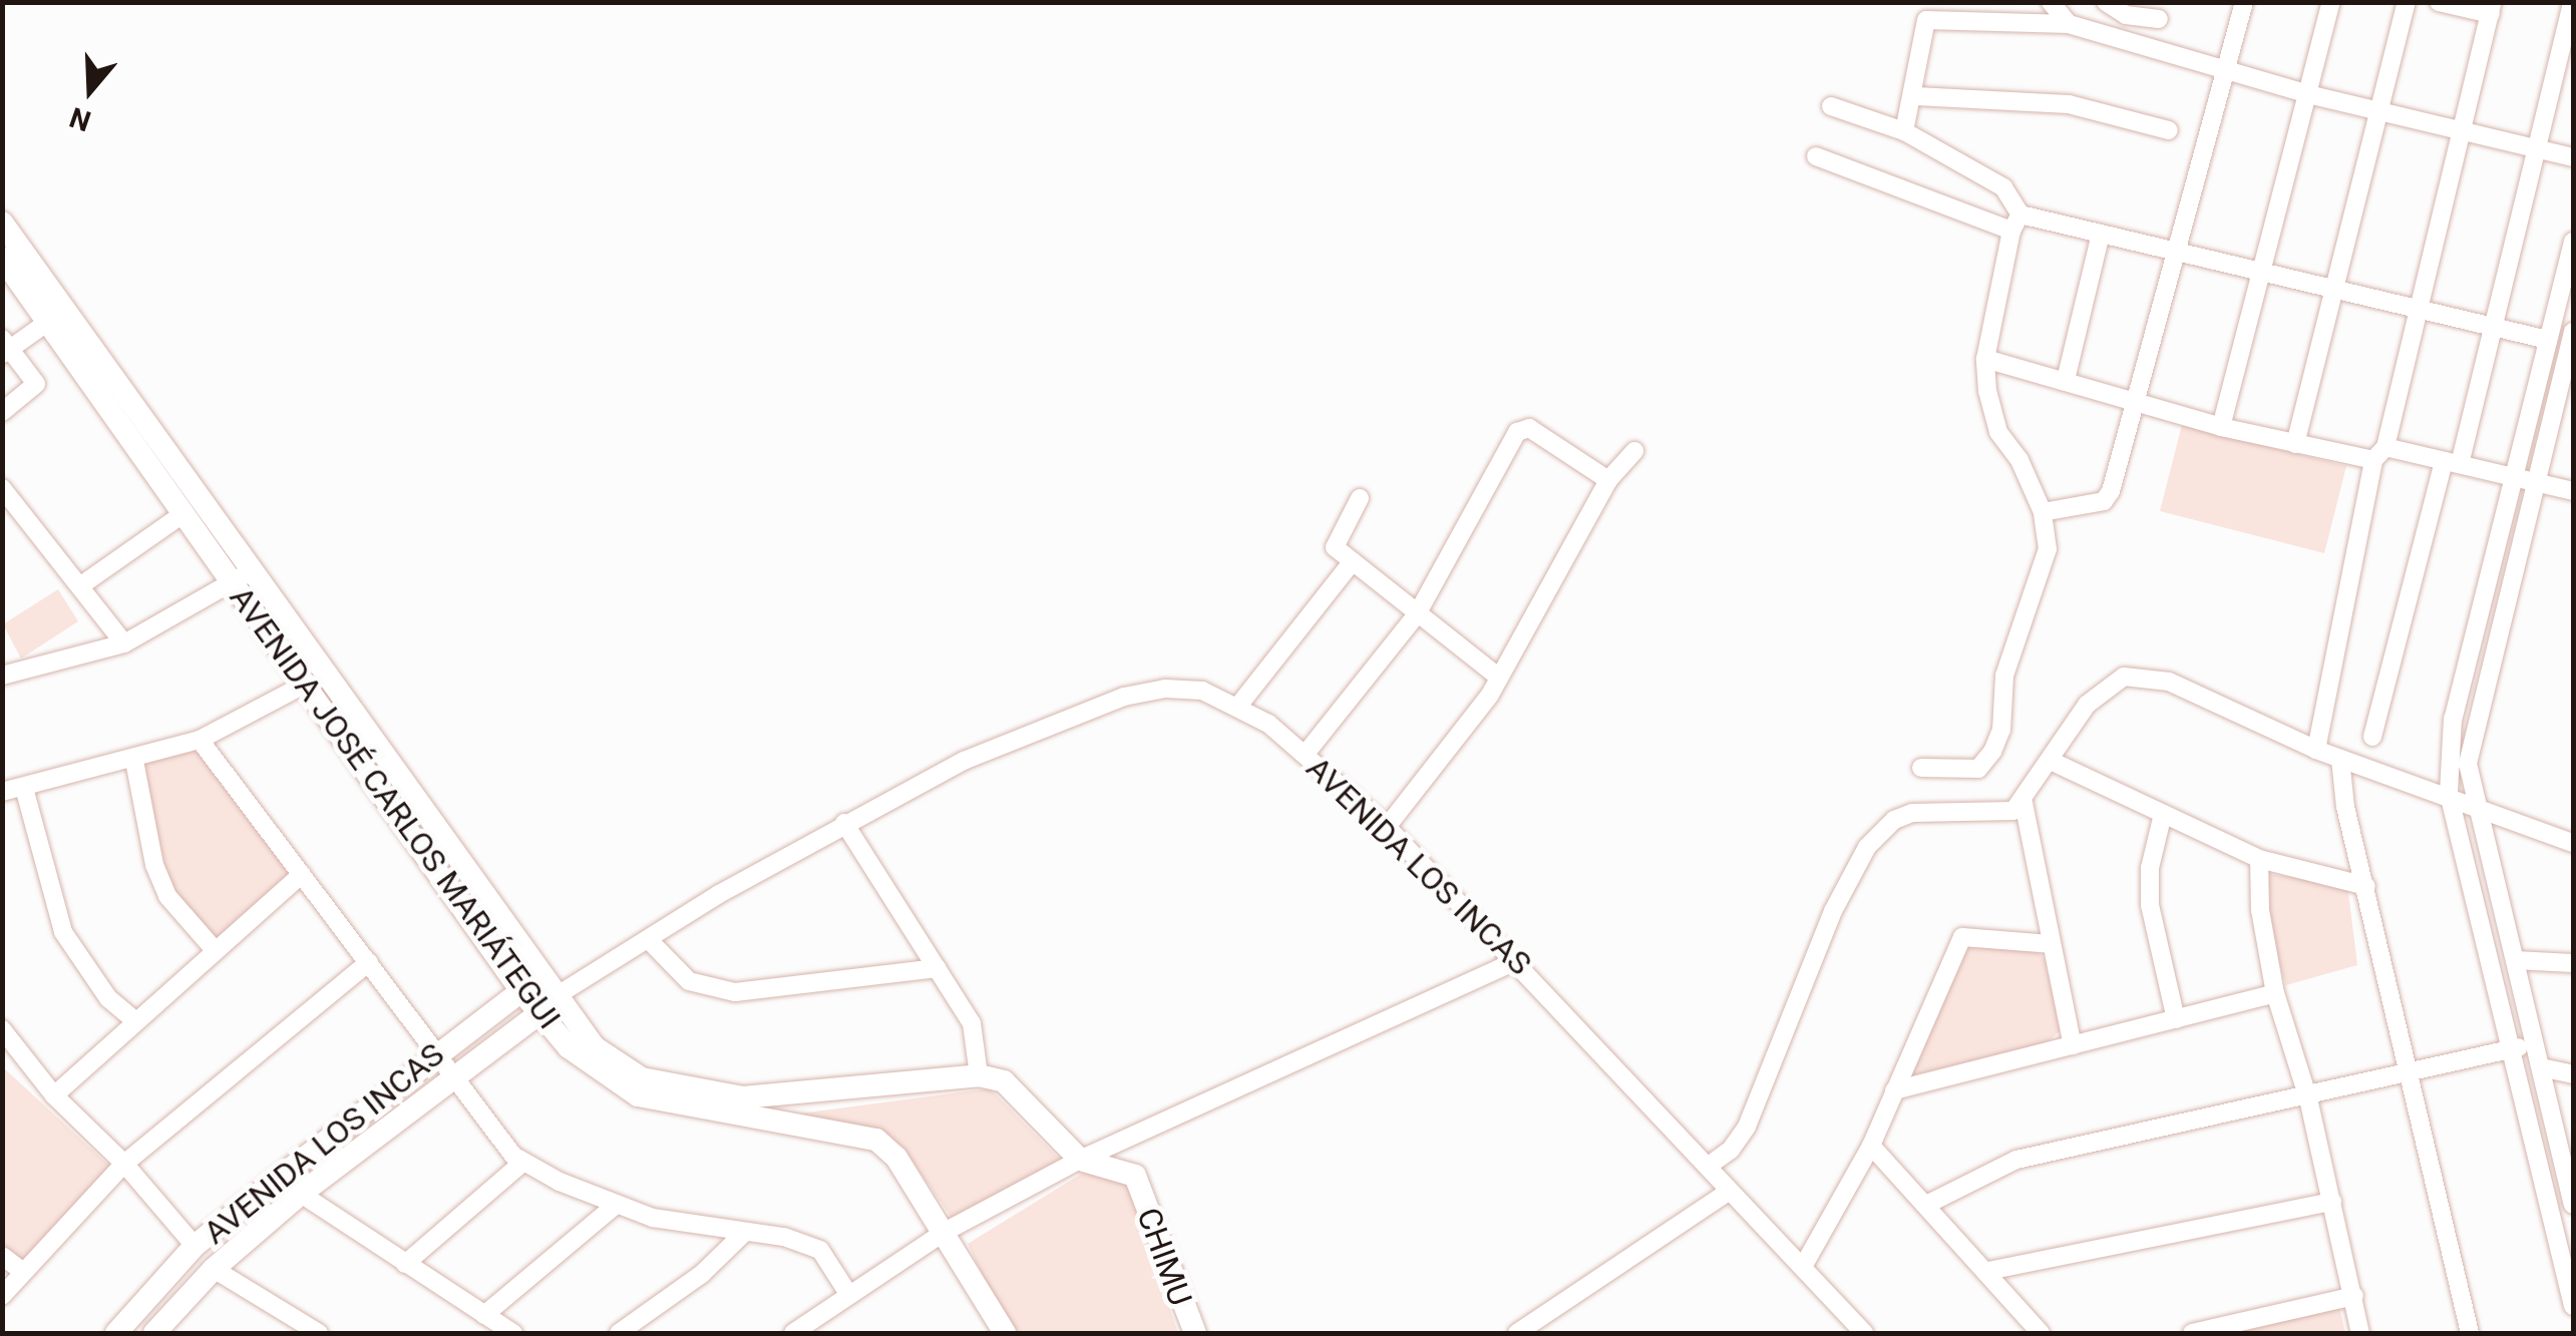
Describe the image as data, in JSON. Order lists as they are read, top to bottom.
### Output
{
  "streets": {
    "main road": ["AVENIDA JOSÉ CARLOS MARIÁTEGUI", "AVENIDA LOS INCAS", "CHIMU"]
  },
  "crossings": [
    ["AVENIDA JOSÉ CARLOS MARIÁTEGUI", "AVENIDA LOS INCAS"]
  ],
  "north": "bottom"
}
